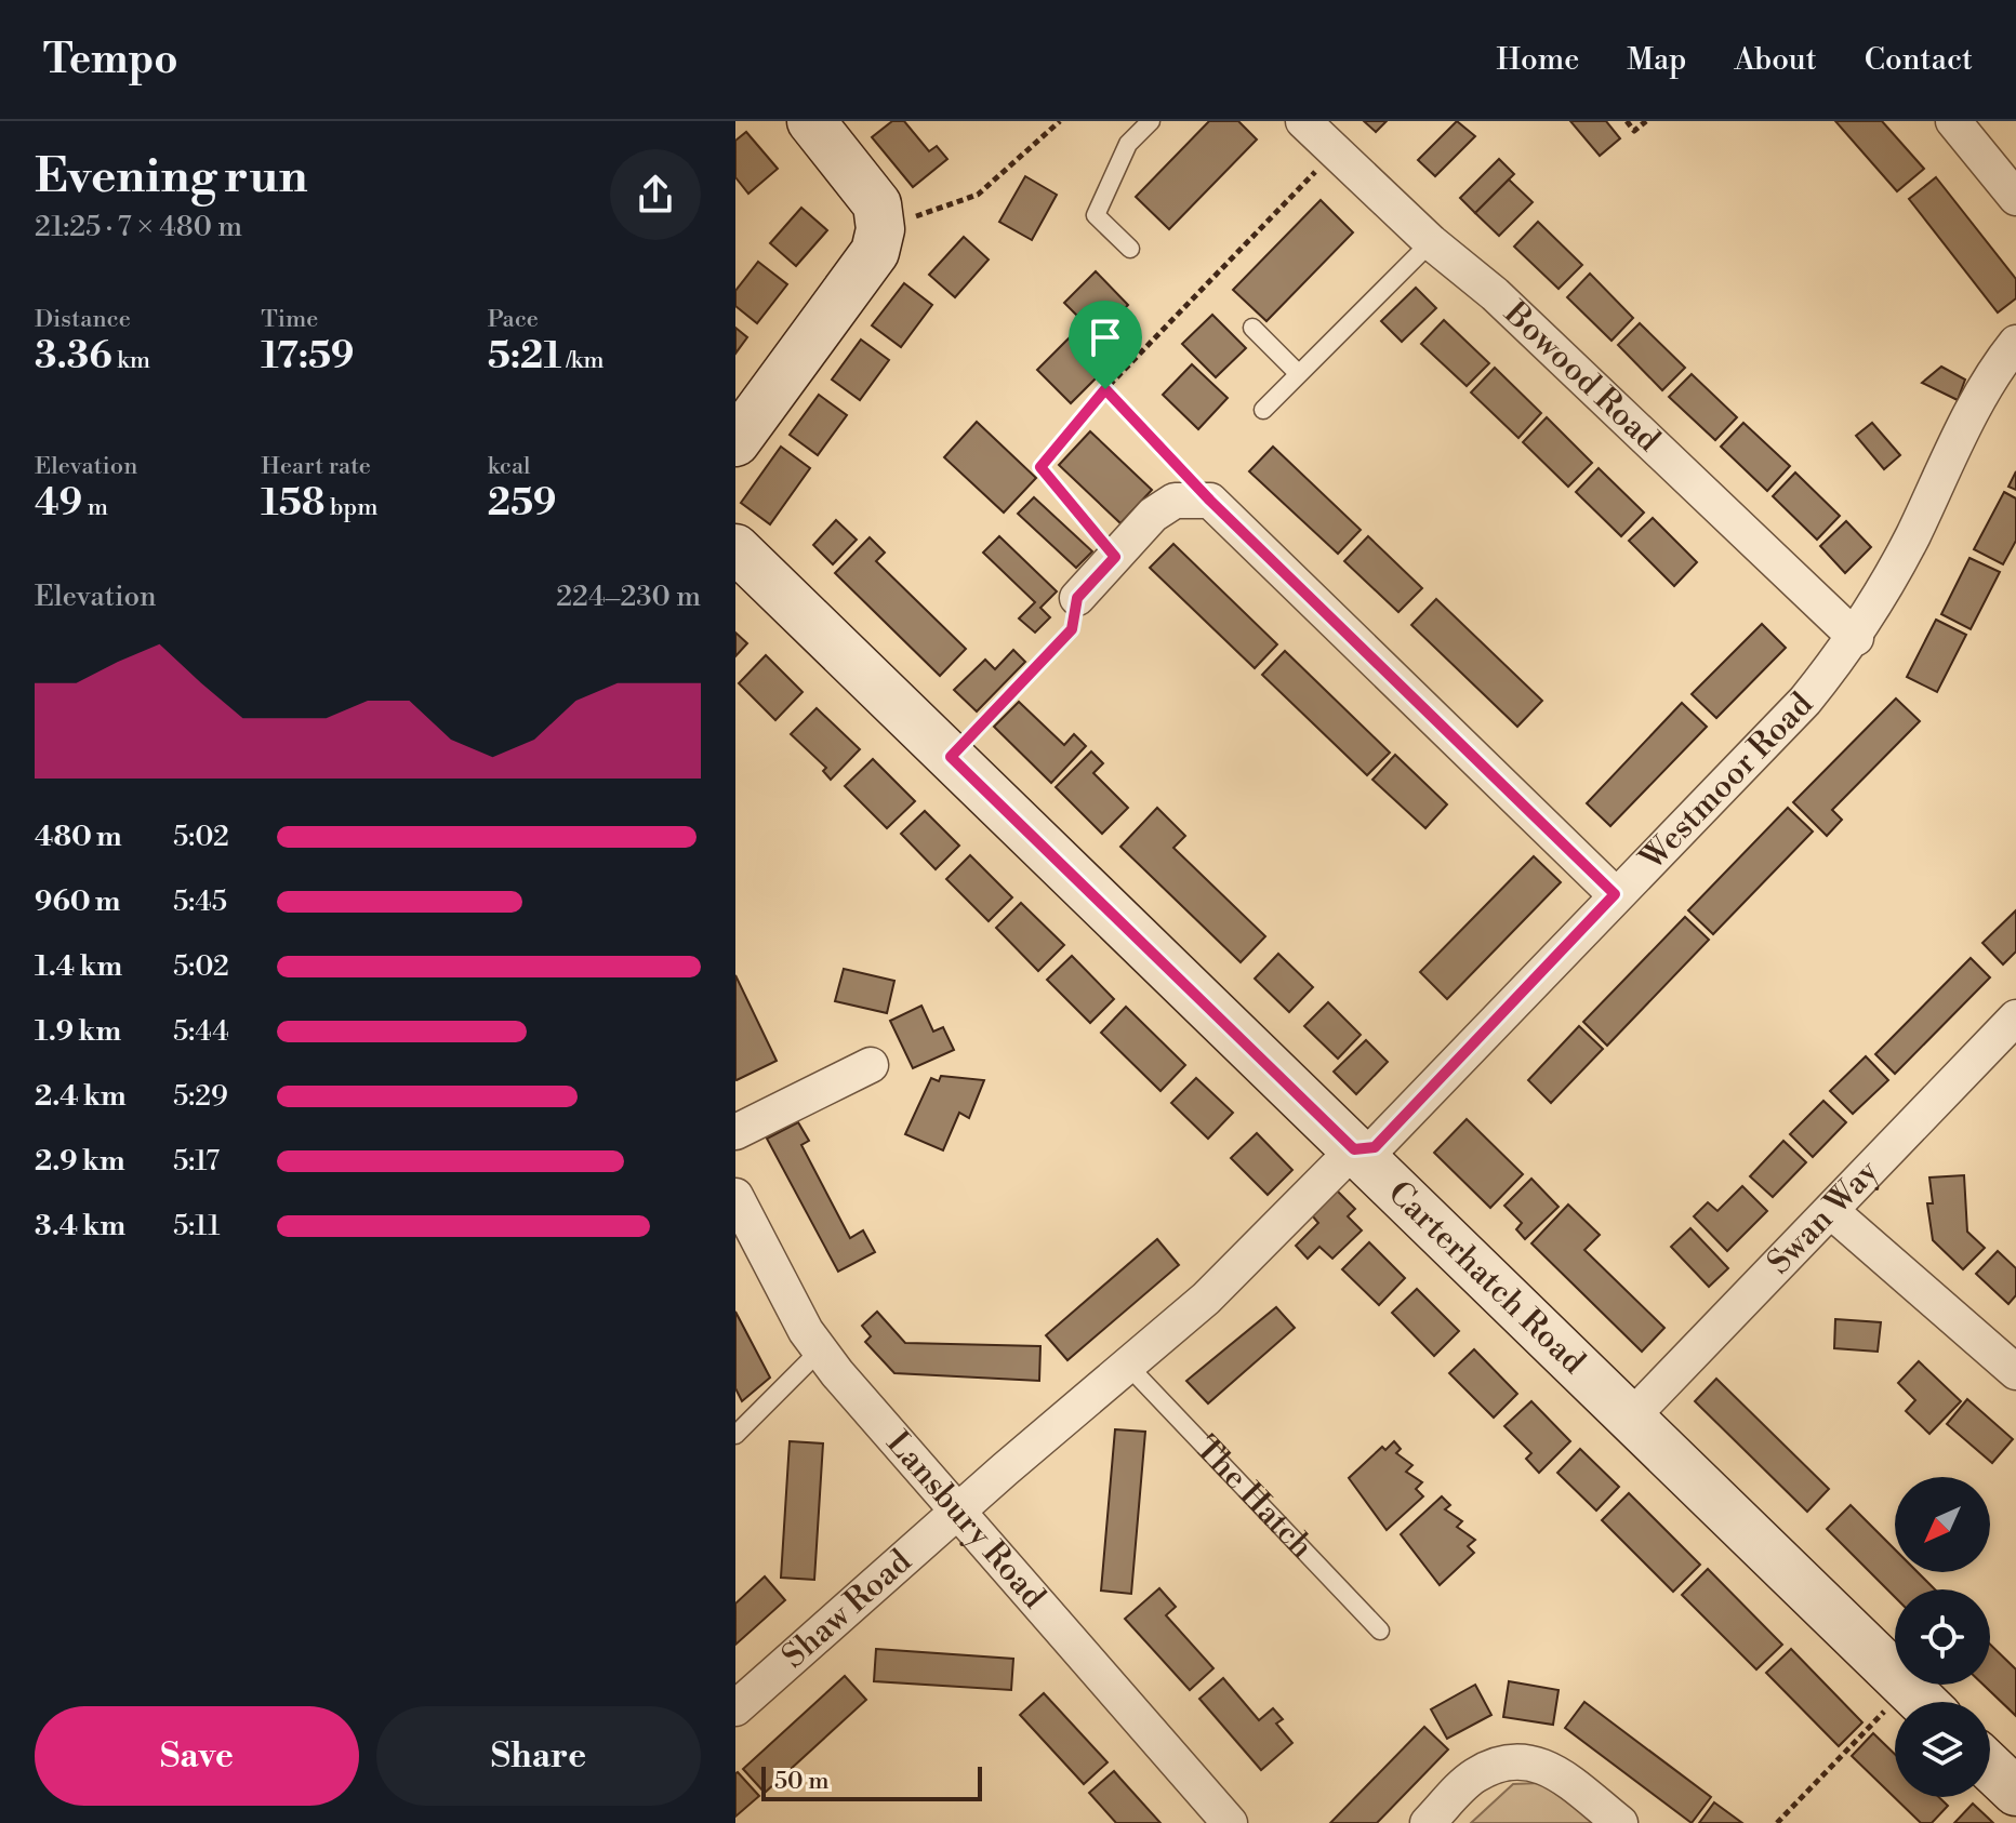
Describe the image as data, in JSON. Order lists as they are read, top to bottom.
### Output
{
  "streets": {
    "street": [
      "Bowood Road",
      "Westmoor Road",
      "Swan Way",
      "Carterhatch Road",
      "Lansbury Road",
      "Shaw Road"
    ],
    "lane": ["The Hatch"]
  },
  "crossings": [
    ["Bowood Road", "Westmoor Road"],
    ["Westmoor Road", "Carterhatch Road"],
    ["Swan Way", "Carterhatch Road"],
    ["Lansbury Road", "Shaw Road"]
  ],
  "scale_bar": "50 m",
  "north": "bottom left",
  "page": {
    "header": "Tempo",
    "nav": [
      "Home",
      "Map",
      "About",
      "Contact"
    ],
    "heading": ["Evening run", "21:25 · 7 × 480 m"],
    "stats": [
      ["Distance", "3.36 km"],
      ["Time", "17:59"],
      ["Pace", "5:21 /km"],
      ["Elevation", "49 m"],
      ["Heart rate", "158 bpm"],
      ["kcal", "259"]
    ],
    "chart": ["Elevation", "224–230 m"],
    "list": [
      {
        "name": "480 m",
        "note": "5:02"
      },
      {
        "name": "960 m",
        "note": "5:45"
      },
      {
        "name": "1.4 km",
        "note": "5:02"
      },
      {
        "name": "1.9 km",
        "note": "5:44"
      },
      {
        "name": "2.4 km",
        "note": "5:29"
      },
      {
        "name": "2.9 km",
        "note": "5:17"
      },
      {
        "name": "3.4 km",
        "note": "5:11"
      }
    ],
    "buttons": ["Save", "Share"],
    "scale": "50 m"
  }
}
